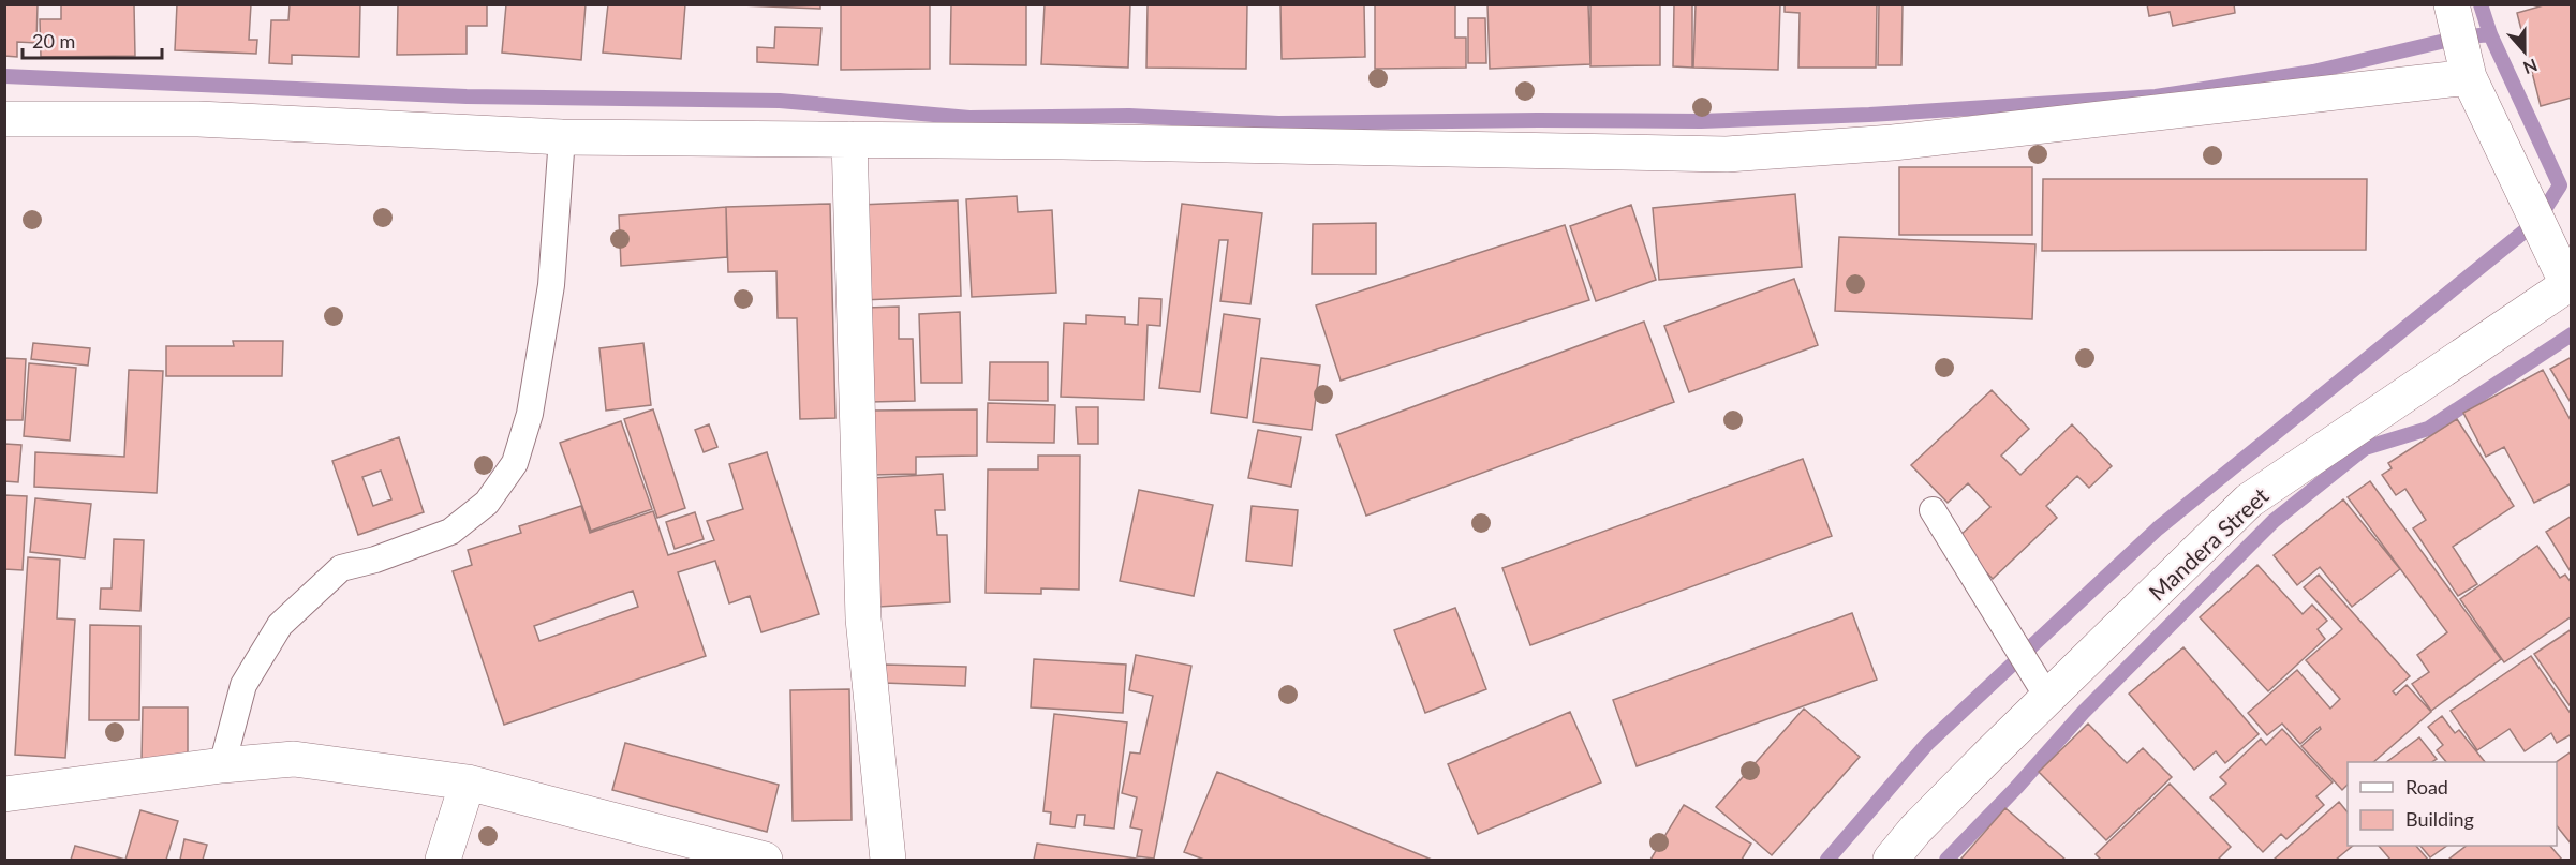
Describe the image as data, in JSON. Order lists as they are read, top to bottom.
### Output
{
  "streets": {
    "street": ["Mandera Street"]
  },
  "legend": ["Road", "Building"],
  "scale_bar": "20 m",
  "north": "bottom"
}
